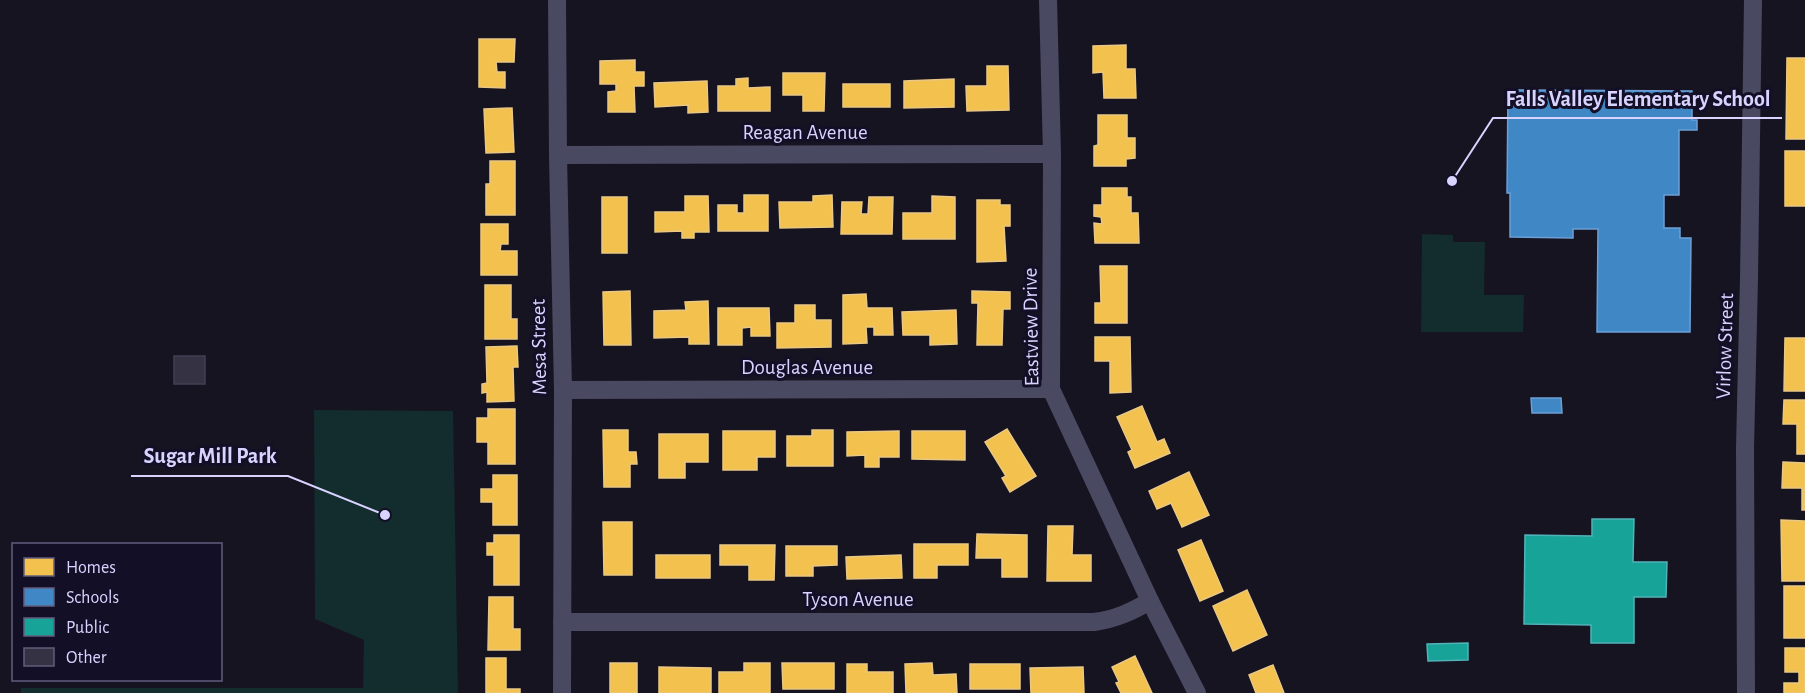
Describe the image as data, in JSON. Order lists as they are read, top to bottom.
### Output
{
  "streets": {
    "street": [
      "Reagan Avenue",
      "Eastview Drive",
      "Virlow Street",
      "Mesa Street",
      "Douglas Avenue",
      "Tyson Avenue"
    ]
  },
  "crossings": [
    ["Reagan Avenue", "Eastview Drive"],
    ["Reagan Avenue", "Mesa Street"],
    ["Eastview Drive", "Douglas Avenue"],
    ["Eastview Drive", "Tyson Avenue"],
    ["Mesa Street", "Douglas Avenue"],
    ["Mesa Street", "Tyson Avenue"]
  ],
  "places": ["Falls Valley Elementary School", "Sugar Mill Park"],
  "legend": [
    "Homes",
    "Schools",
    "Public",
    "Other"
  ]
}
